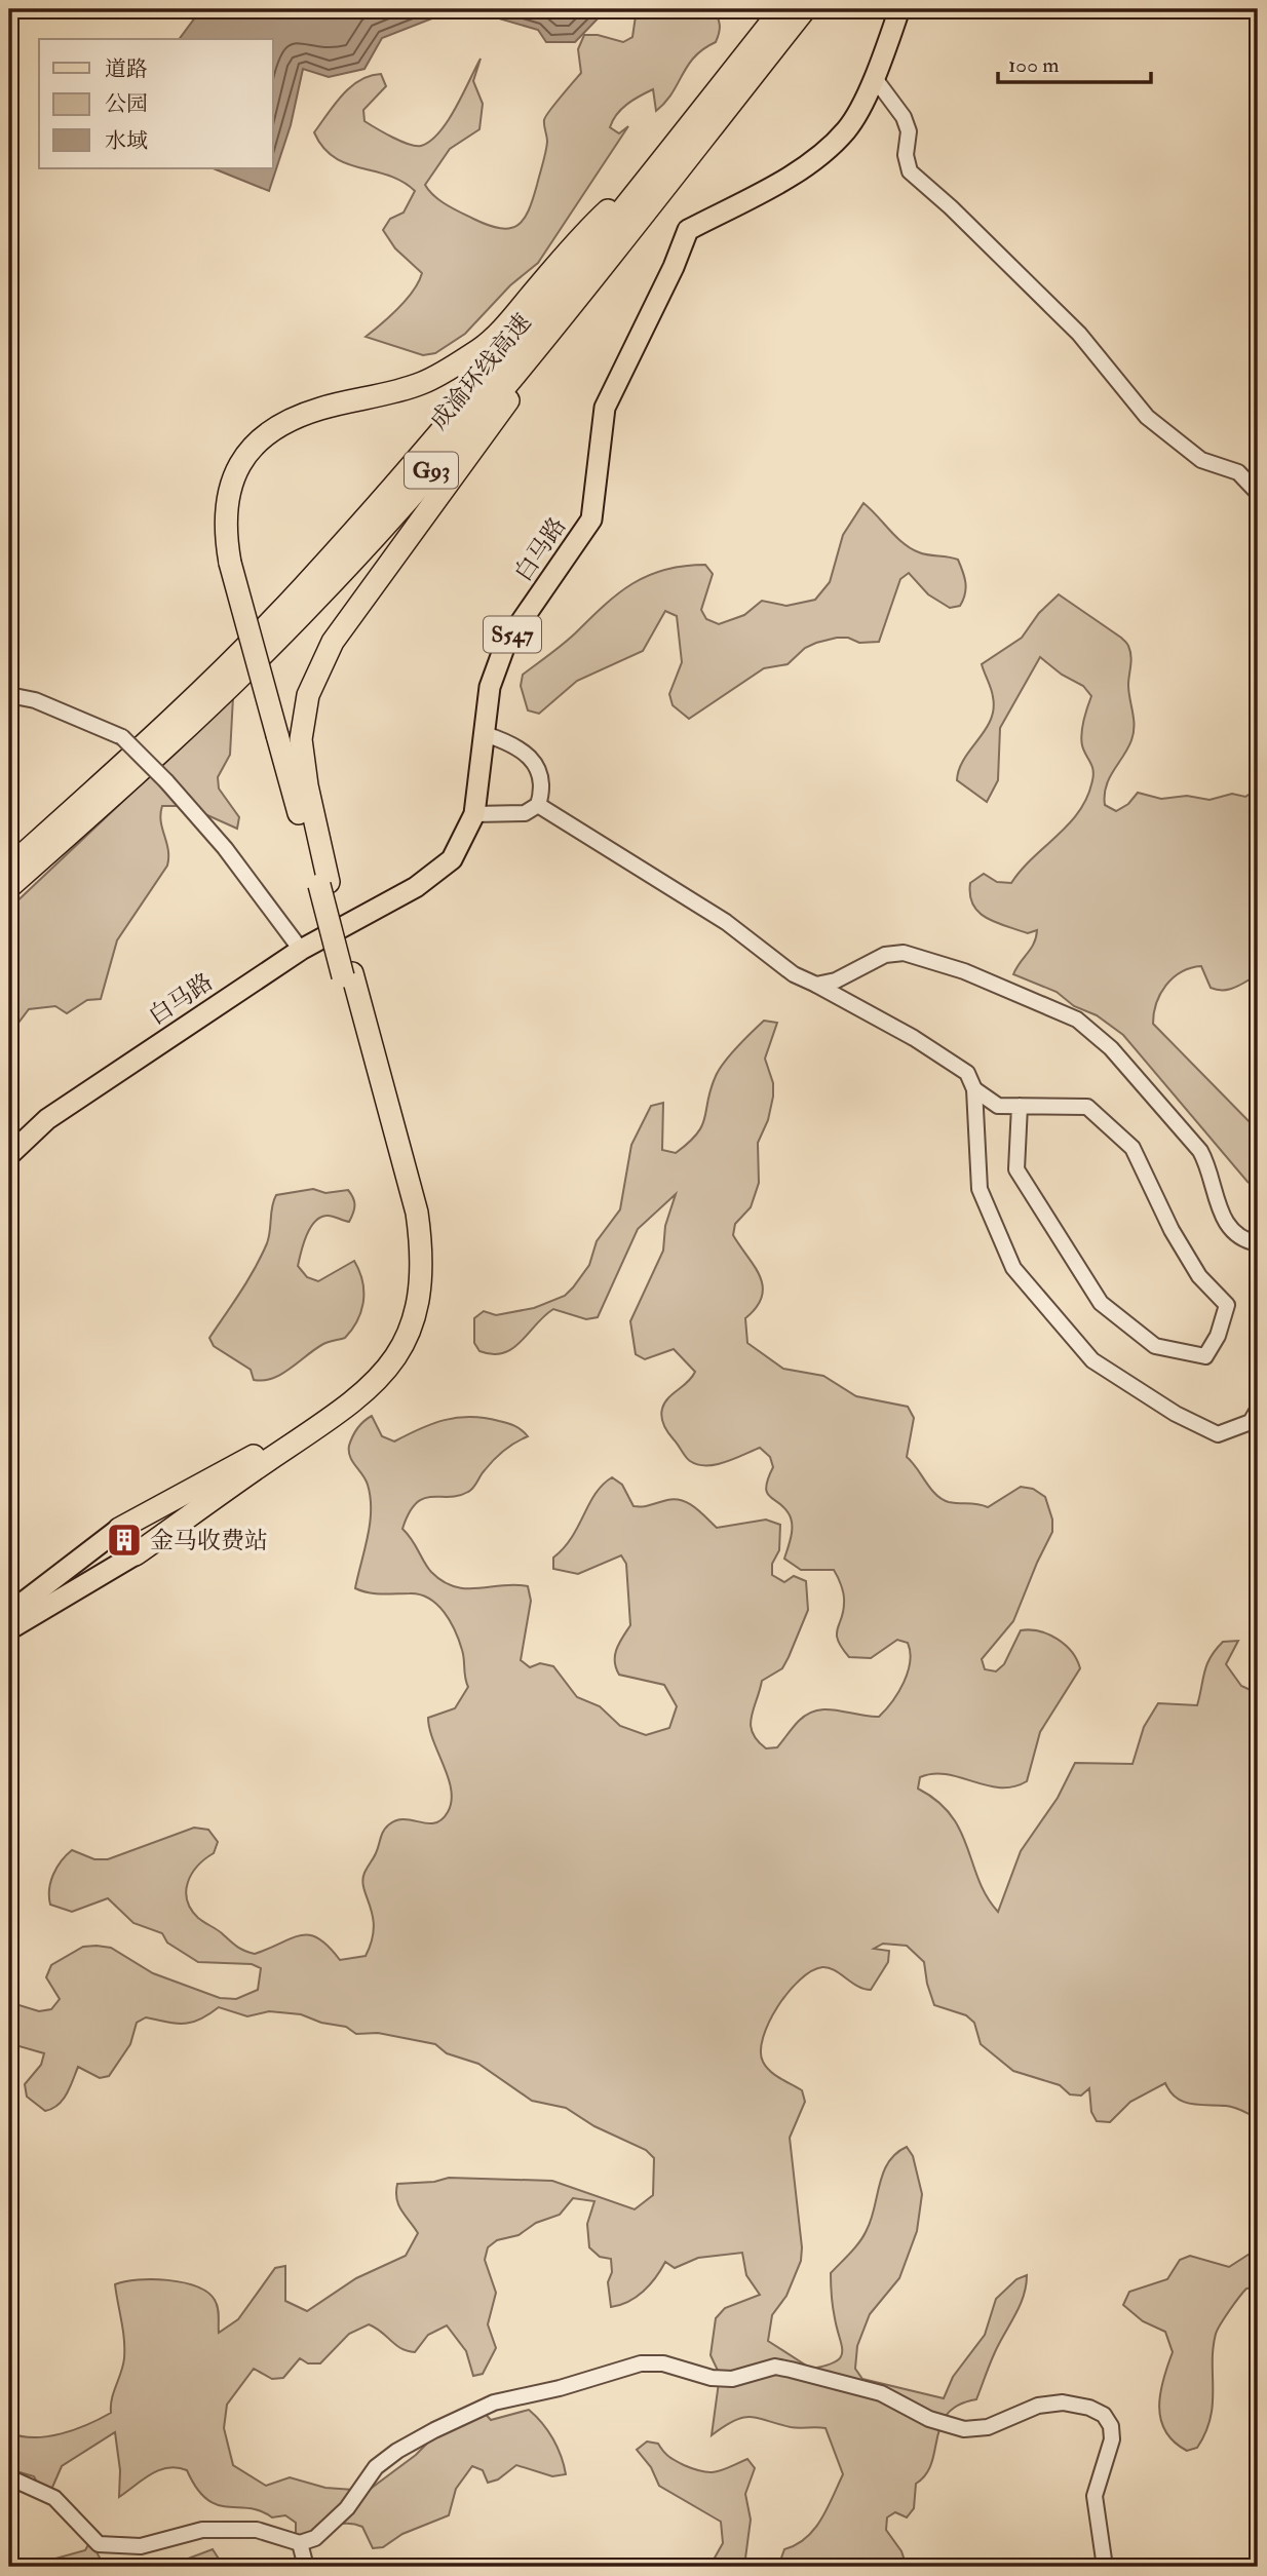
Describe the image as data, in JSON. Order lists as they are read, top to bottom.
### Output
{
  "streets": {
    "highway": ["成渝环线高速", "G93"],
    "main road": ["白马路", "S547"]
  },
  "places": {
    "building": ["金马收费站"]
  },
  "legend": ["道路", "公园", "水域"],
  "scale_bar": "100 m"
}
